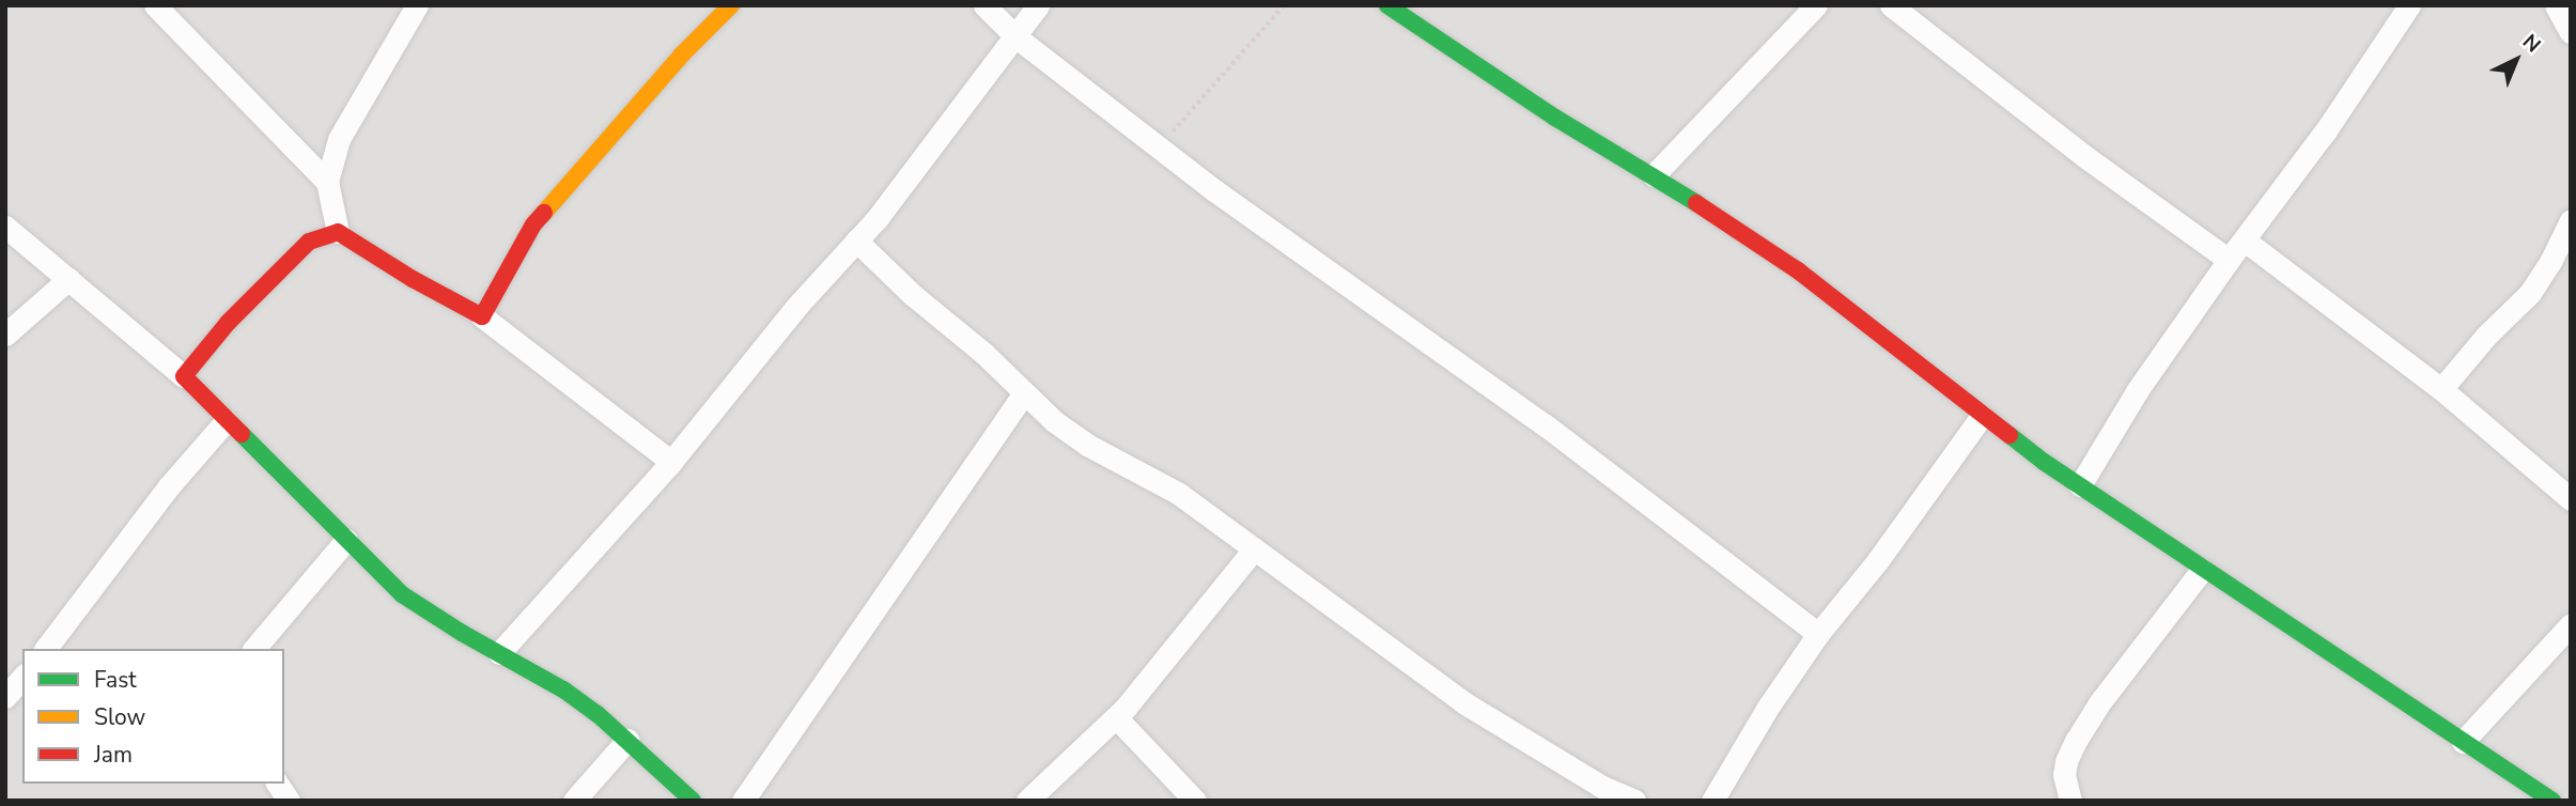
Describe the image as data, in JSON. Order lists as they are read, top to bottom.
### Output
{
  "legend": ["Fast", "Slow", "Jam"],
  "north": "top right"
}
